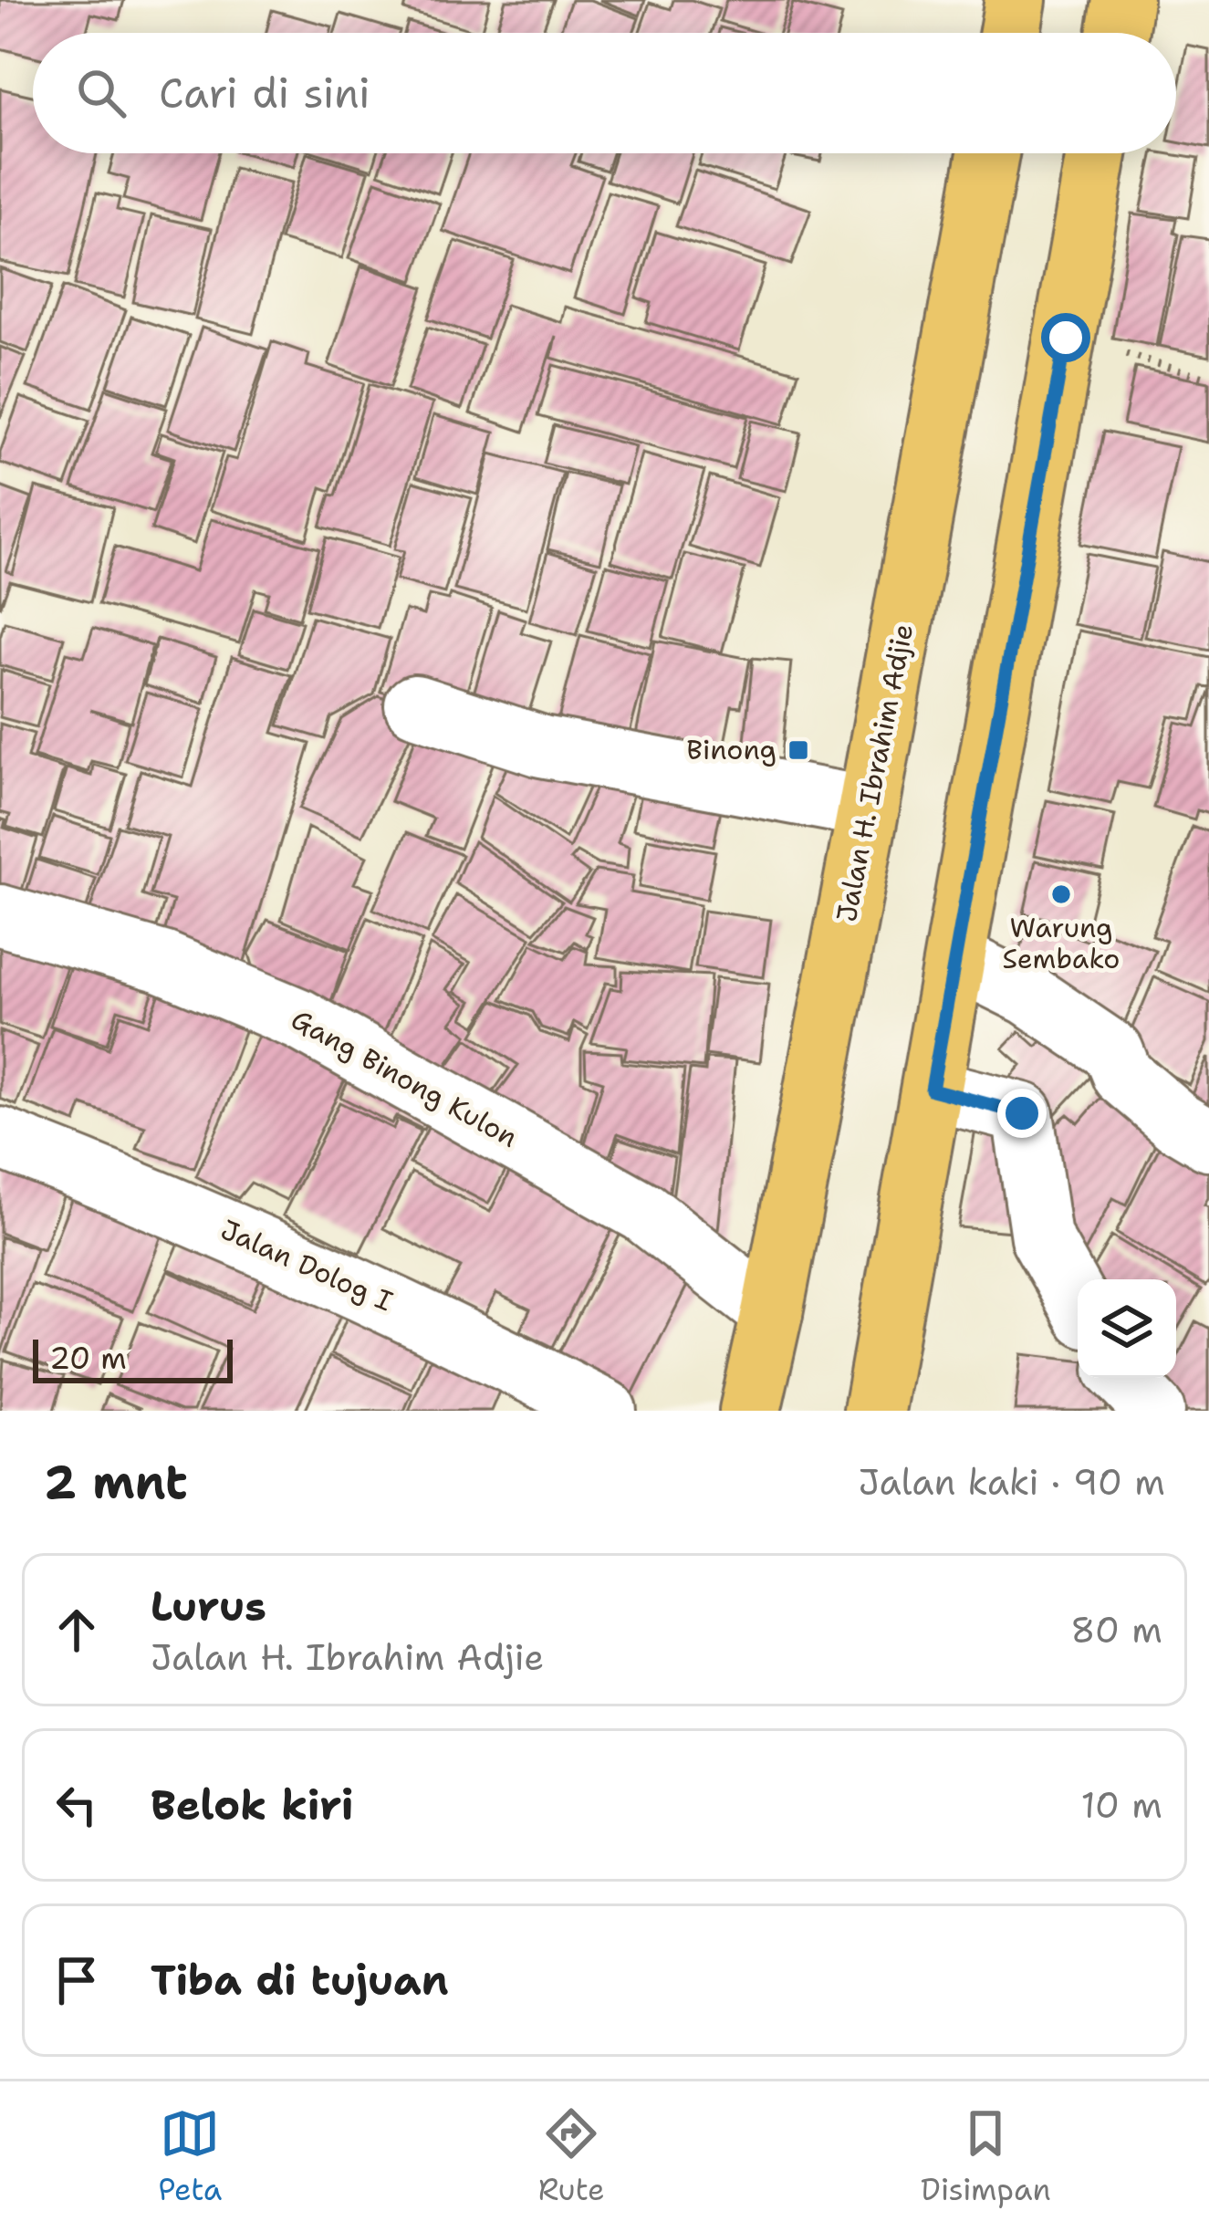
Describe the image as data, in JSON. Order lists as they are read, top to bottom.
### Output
{
  "streets": {
    "main road": ["Jalan H. Ibrahim Adjie"],
    "street": ["Gang Binong Kulon", "Jalan Dolog I"]
  },
  "crossings": [
    ["Jalan H. Ibrahim Adjie", "Gang Binong Kulon"]
  ],
  "places": {
    "transit": ["Binong"],
    "other": ["Warung Sembako"]
  },
  "scale_bar": "20 m",
  "page": {
    "search": "Cari di sini",
    "scale": "20 m",
    "heading": ["2 mnt", "Jalan kaki · 90 m"],
    "list": [
      ["Lurus", "Jalan H. Ibrahim Adjie", "80 m"],
      ["Belok kiri", "10 m"],
      "Tiba di tujuan"
    ],
    "nav": ["Peta", "Rute", "Disimpan"]
  }
}
